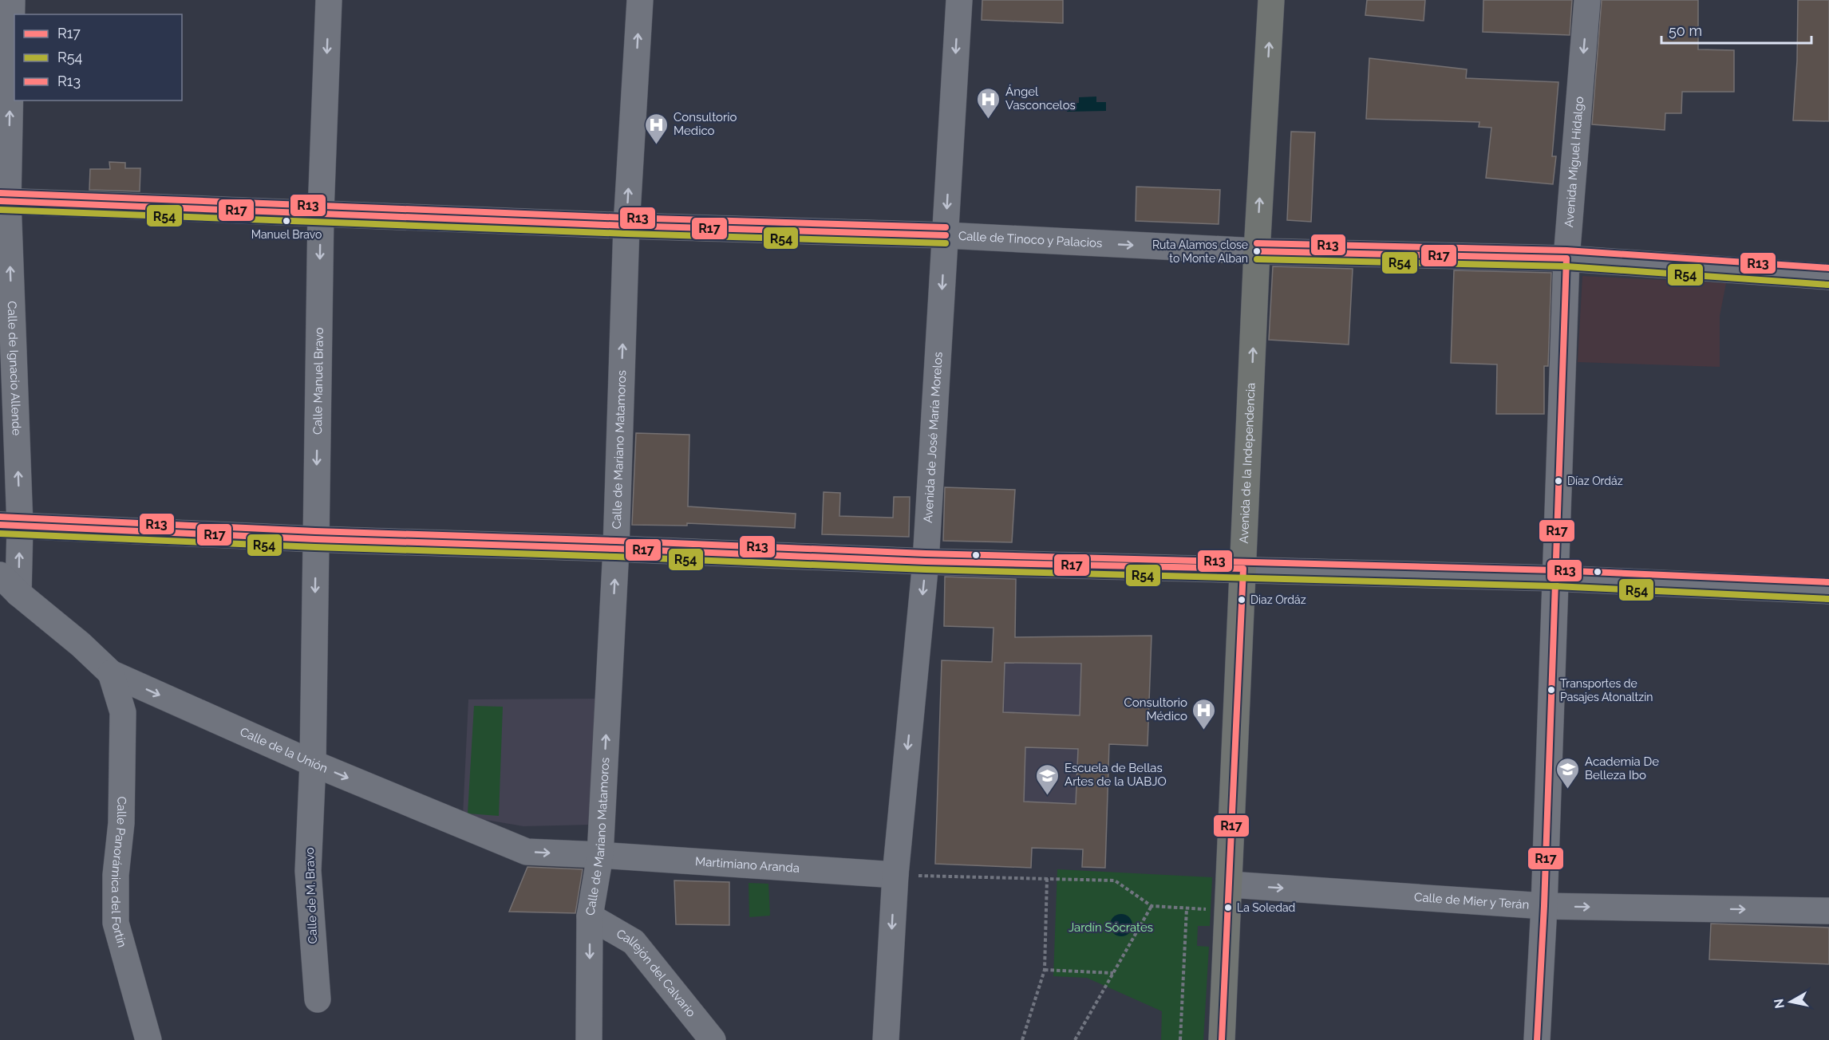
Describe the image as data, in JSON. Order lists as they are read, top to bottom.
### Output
{
  "streets": {
    "main road": ["Avenida de la Independencia"],
    "street": [
      "Avenida Miguel Hidalgo",
      "Calle de Tinoco y Palacios",
      "Calle de Ignacio Allende",
      "Calle Manuel Bravo",
      "Avenida de José María Morelos",
      "Calle de Mariano Matamoros",
      "Calle de la Unión",
      "Martimiano Aranda",
      "Calle Panorámica del Fortín",
      "Calle de M. Bravo",
      "Calle de Mier y Terán",
      "Callejón del Calvario"
    ]
  },
  "crossings": [
    ["Avenida Miguel Hidalgo", "Calle de Tinoco y Palacios"],
    ["Avenida Miguel Hidalgo", "Calle de Mier y Terán"],
    ["Calle de Tinoco y Palacios", "Calle de Ignacio Allende"],
    ["Calle de Tinoco y Palacios", "Calle Manuel Bravo"],
    ["Calle de Tinoco y Palacios", "Avenida de José María Morelos"],
    ["Calle de Tinoco y Palacios", "Calle de Mariano Matamoros"],
    ["Calle de Tinoco y Palacios", "Avenida de la Independencia"],
    ["Calle de Ignacio Allende", "Calle de la Unión"],
    ["Calle Manuel Bravo", "Calle de la Unión"],
    ["Calle Manuel Bravo", "Calle de M. Bravo"],
    ["Avenida de José María Morelos", "Martimiano Aranda"],
    ["Calle de Mariano Matamoros", "Calle de la Unión"],
    ["Calle de Mariano Matamoros", "Martimiano Aranda"],
    ["Calle de Mariano Matamoros", "Callejón del Calvario"],
    ["Avenida de la Independencia", "Calle de Mier y Terán"],
    ["Calle de la Unión", "Martimiano Aranda"],
    ["Calle de la Unión", "Calle Panorámica del Fortín"],
    ["Calle de la Unión", "Calle de M. Bravo"]
  ],
  "one_way": [
    "Calle de Ignacio Allende",
    "Calle Manuel Bravo",
    "Avenida de José María Morelos",
    "Avenida de la Independencia",
    "Calle de Mier y Terán"
  ],
  "parks": ["Jardín Sócrates"],
  "places": {
    "hospital": ["Ángel Vasconcelos", "Consultorio Medico", "Consultorio Médico"],
    "other": [
      "Manuel Bravo",
      "Ruta Alamos close to Monte Alban",
      "Díaz Ordáz",
      "Diaz Ordáz",
      "Transportes de Pasajes Atonaltzin",
      "La Soledad"
    ],
    "school or university": ["Academia De Belleza Ibo", "Escuela de Bellas Artes de la UABJO"]
  },
  "lines": ["transit line R13", "transit line R17", "transit line R54"],
  "legend": ["R17", "R54", "R13"],
  "scale_bar": "50 m",
  "north": "left"
}
